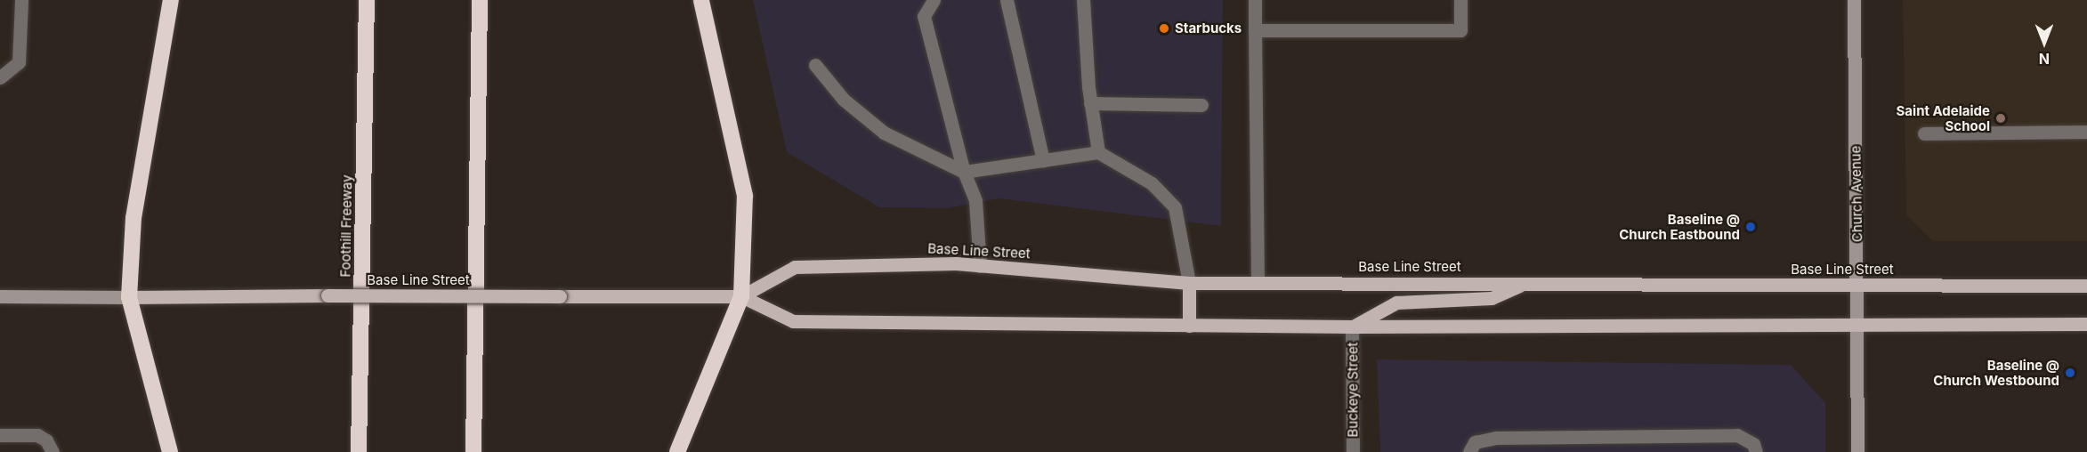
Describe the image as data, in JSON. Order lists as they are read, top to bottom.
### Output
{
  "streets": {
    "highway": ["Foothill Freeway"],
    "main road": ["Base Line Street"],
    "street": ["Church Avenue", "Buckeye Street"]
  },
  "crossings": [
    ["Church Avenue", "Base Line Street"],
    ["Base Line Street", "Buckeye Street"]
  ],
  "places": [
    "Starbucks",
    "Saint Adelaide School",
    "Baseline @ Church Eastbound",
    "Baseline @ Church Westbound"
  ],
  "north": "bottom"
}
